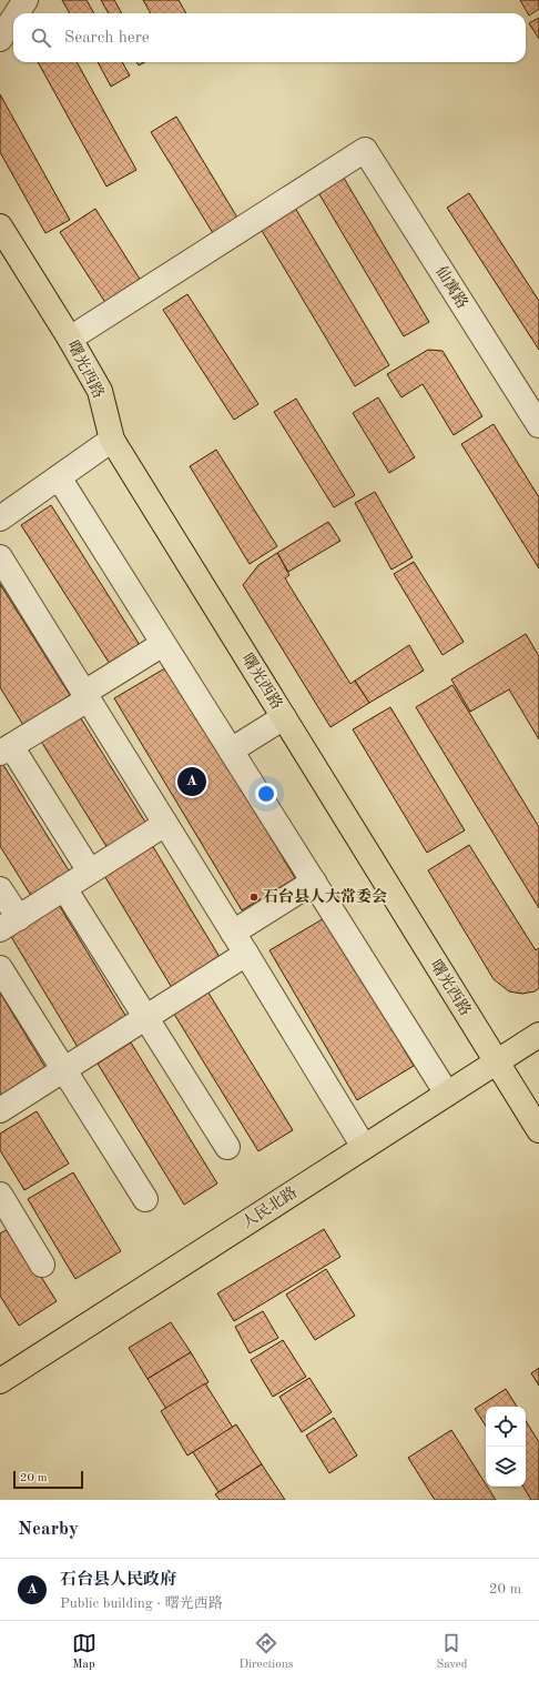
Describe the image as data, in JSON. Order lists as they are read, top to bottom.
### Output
{
  "streets": {
    "main road": ["曙光西路", "人民北路"],
    "street": ["仙寓路"]
  },
  "crossings": [
    ["仙寓路", "曙光西路"],
    ["曙光西路", "人民北路"]
  ],
  "places": ["石台县人大常委会"],
  "scale_bar": "20 m",
  "page": {
    "search": "Search here",
    "pins": "A",
    "scale": "20 m",
    "heading": "Nearby",
    "list": [
      {
        "mark": "A",
        "name": "石台县人民政府",
        "note": "Public building · 曙光西路",
        "value": "20 m"
      }
    ],
    "nav": ["Map", "Directions", "Saved"]
  }
}
